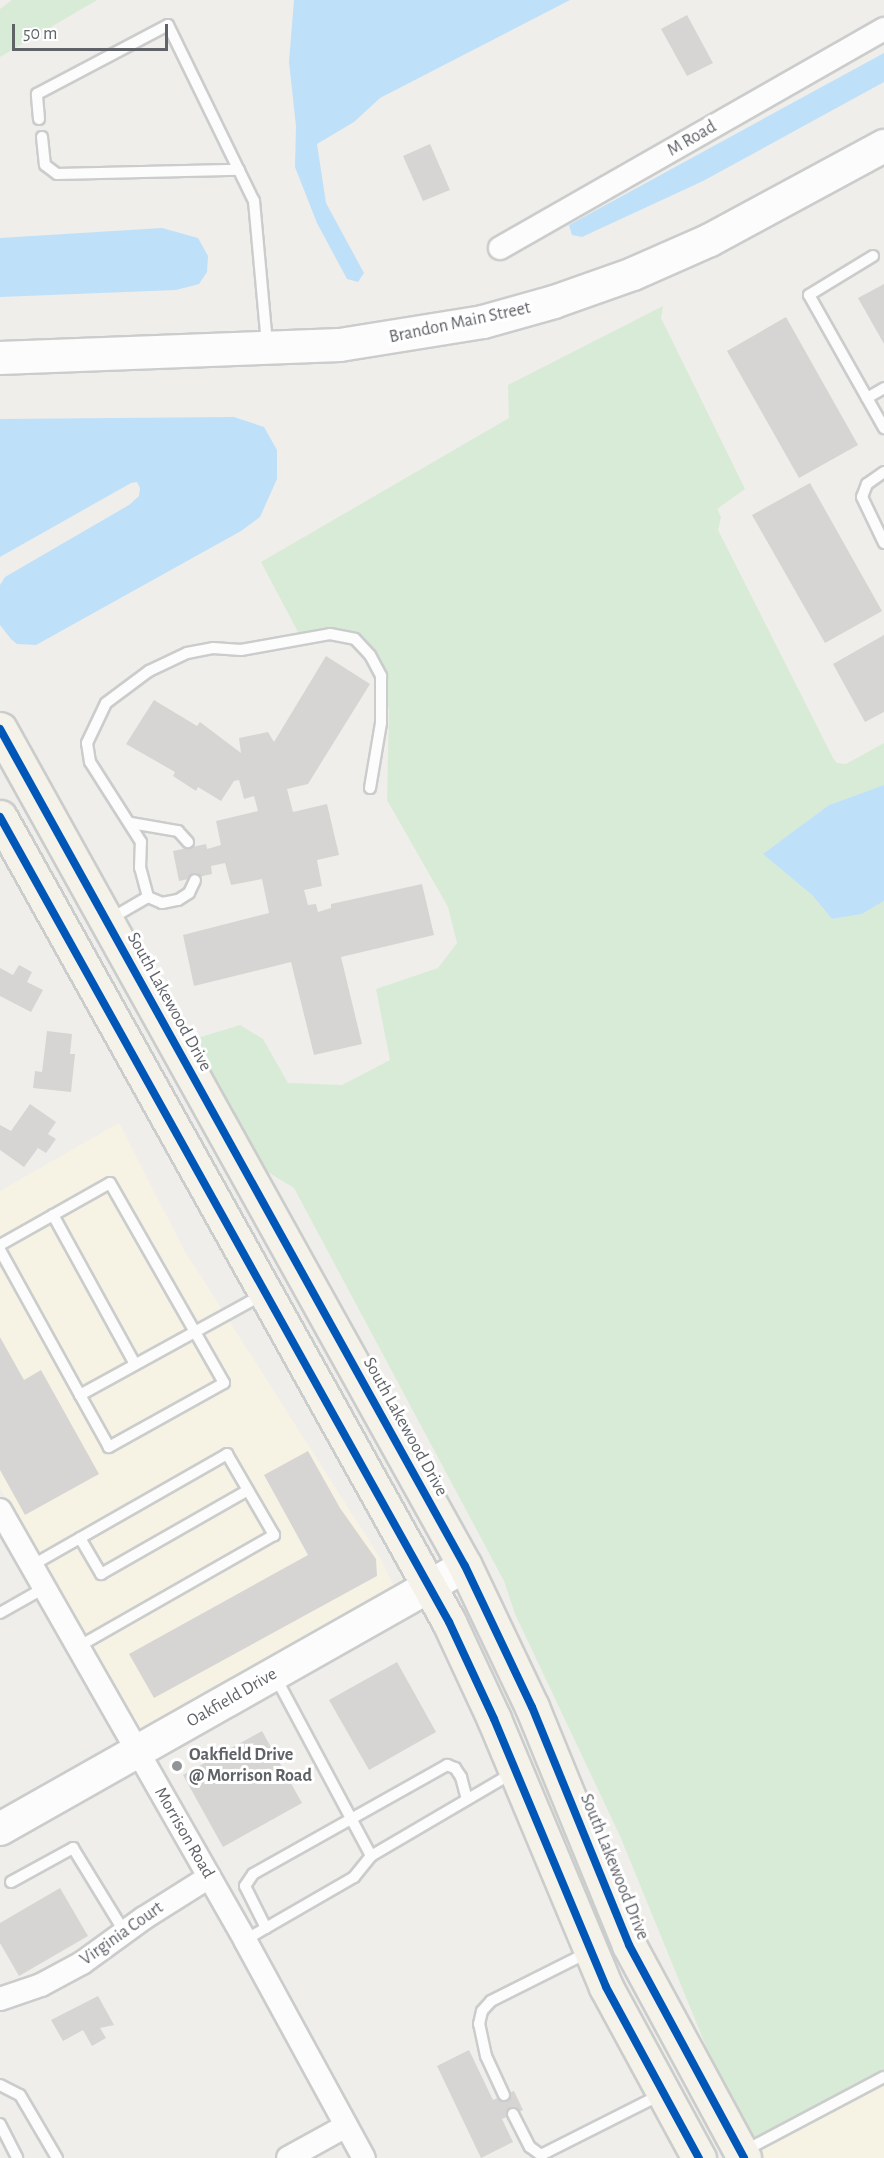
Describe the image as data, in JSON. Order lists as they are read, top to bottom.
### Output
{
  "streets": {
    "main road": ["South Lakewood Drive"],
    "street": [
      "M Road",
      "Brandon Main Street",
      "Oakfield Drive",
      "Morrison Road",
      "Virginia Court"
    ]
  },
  "crossings": [
    ["South Lakewood Drive", "Oakfield Drive"],
    ["Oakfield Drive", "Morrison Road"],
    ["Morrison Road", "Virginia Court"]
  ],
  "places": ["Oakfield Drive @ Morrison Road"],
  "scale_bar": "50 m"
}
